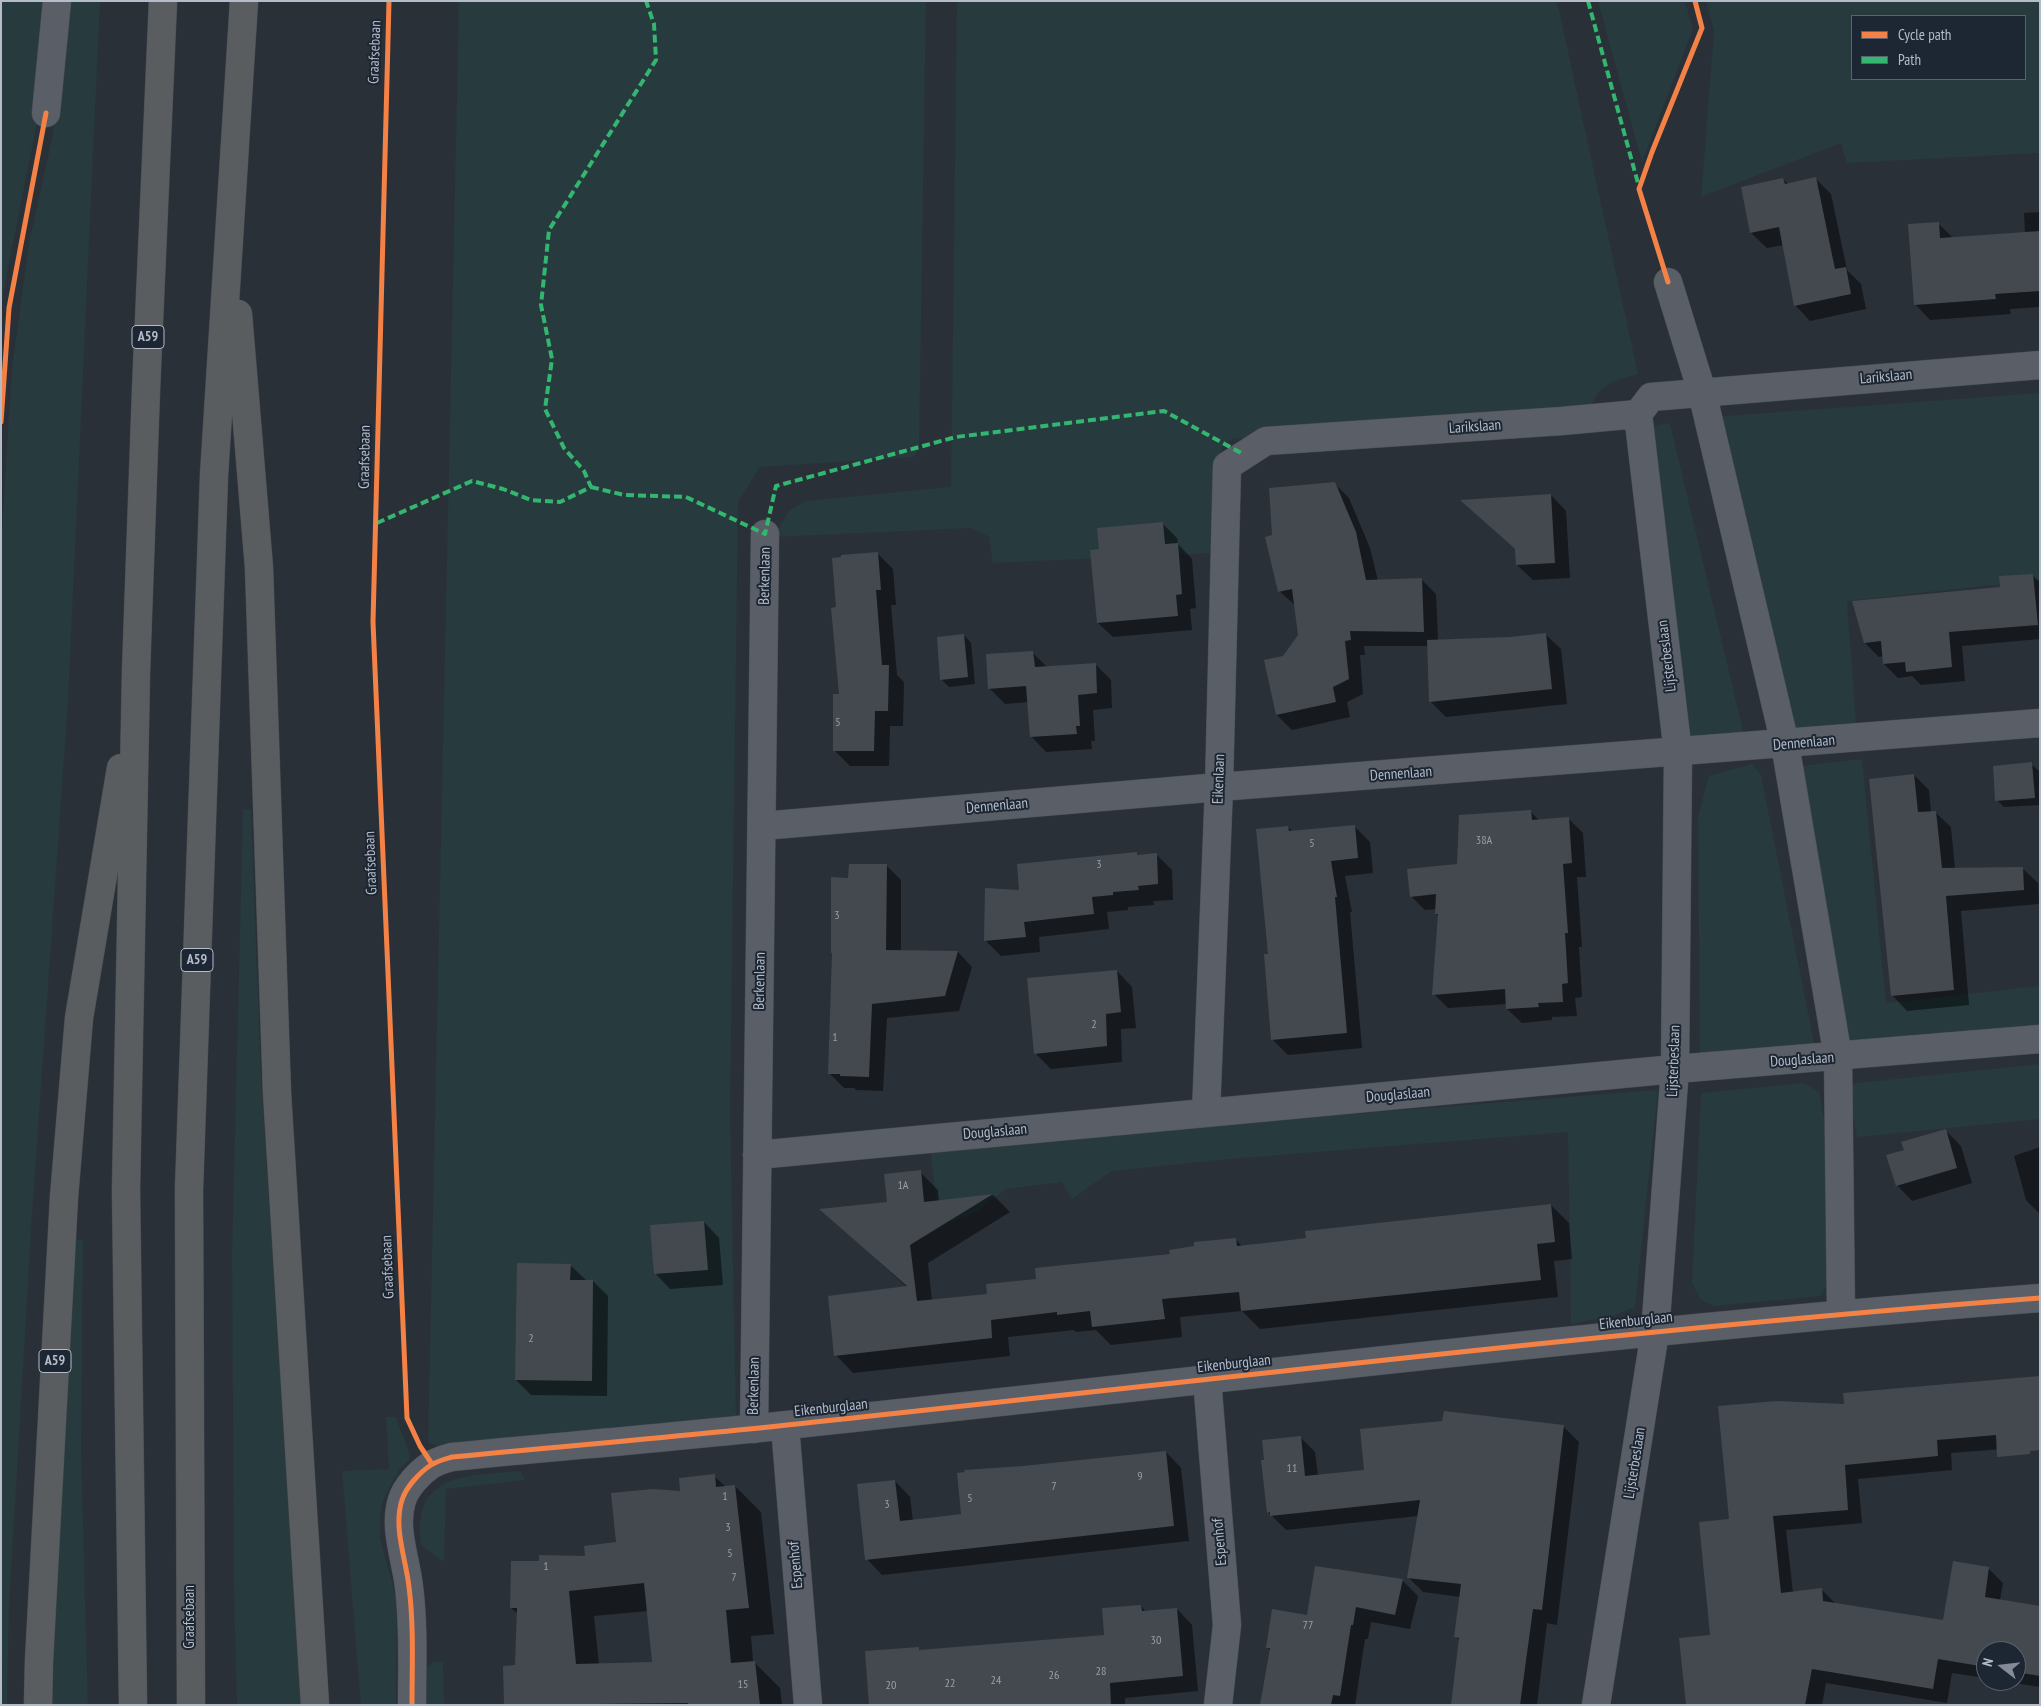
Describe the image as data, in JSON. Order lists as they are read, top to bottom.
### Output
{
  "streets": {
    "highway": ["Graafsebaan", "A59"],
    "street": [
      "Larikslaan",
      "Berkenlaan",
      "Lijsterbeslaan",
      "Dennenlaan",
      "Eikenlaan",
      "Douglaslaan",
      "Eikenburglaan",
      "Espenhof"
    ]
  },
  "crossings": [
    ["Graafsebaan", "A59"],
    ["Larikslaan", "Lijsterbeslaan"],
    ["Larikslaan", "Eikenlaan"],
    ["Berkenlaan", "Dennenlaan"],
    ["Berkenlaan", "Douglaslaan"],
    ["Berkenlaan", "Eikenburglaan"],
    ["Lijsterbeslaan", "Dennenlaan"],
    ["Lijsterbeslaan", "Douglaslaan"],
    ["Lijsterbeslaan", "Eikenburglaan"],
    ["Dennenlaan", "Eikenlaan"],
    ["Eikenlaan", "Douglaslaan"],
    ["Eikenburglaan", "Espenhof"]
  ],
  "house_numbers": [
    "5",
    "38A",
    "5",
    "3",
    "3",
    "2",
    "1",
    "1A",
    "2",
    "11",
    "9",
    "7",
    "1",
    "5",
    "3",
    "3",
    "5",
    "1",
    "7",
    "77",
    "30",
    "28",
    "26",
    "24",
    "22",
    "15",
    "20"
  ],
  "legend": ["Cycle path", "Path"],
  "north": "left"
}
